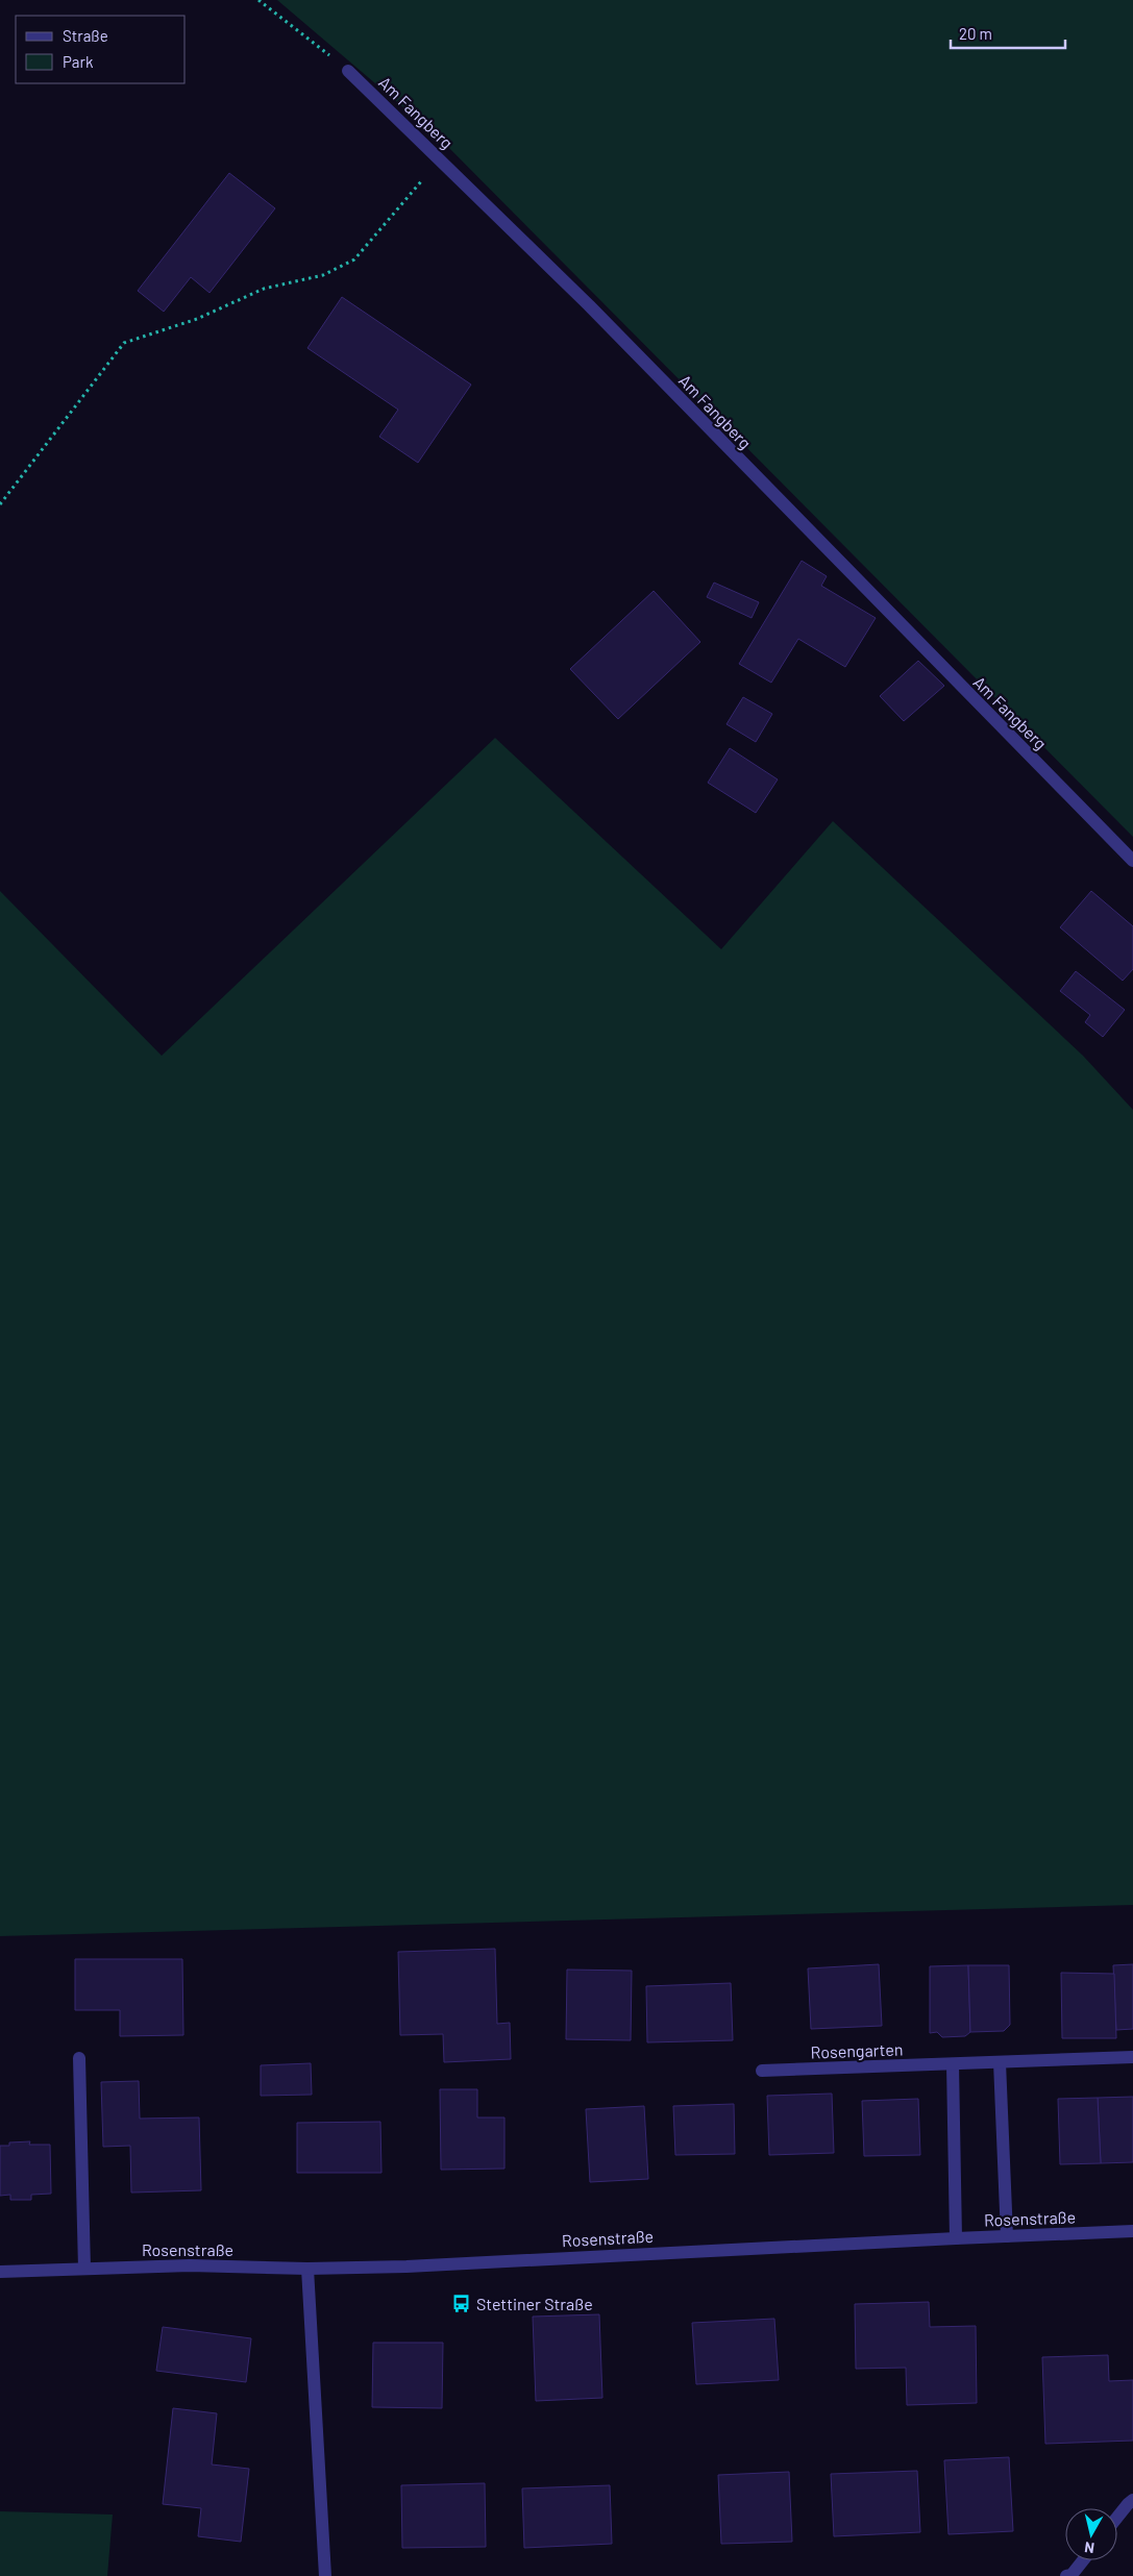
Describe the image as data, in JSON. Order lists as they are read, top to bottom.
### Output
{
  "streets": {
    "street": ["Am Fangberg", "Rosengarten", "Rosenstraße"]
  },
  "places": {
    "bus stop": ["Stettiner Straße"]
  },
  "legend": ["Straße", "Park"],
  "scale_bar": "20 m",
  "north": "bottom"
}
